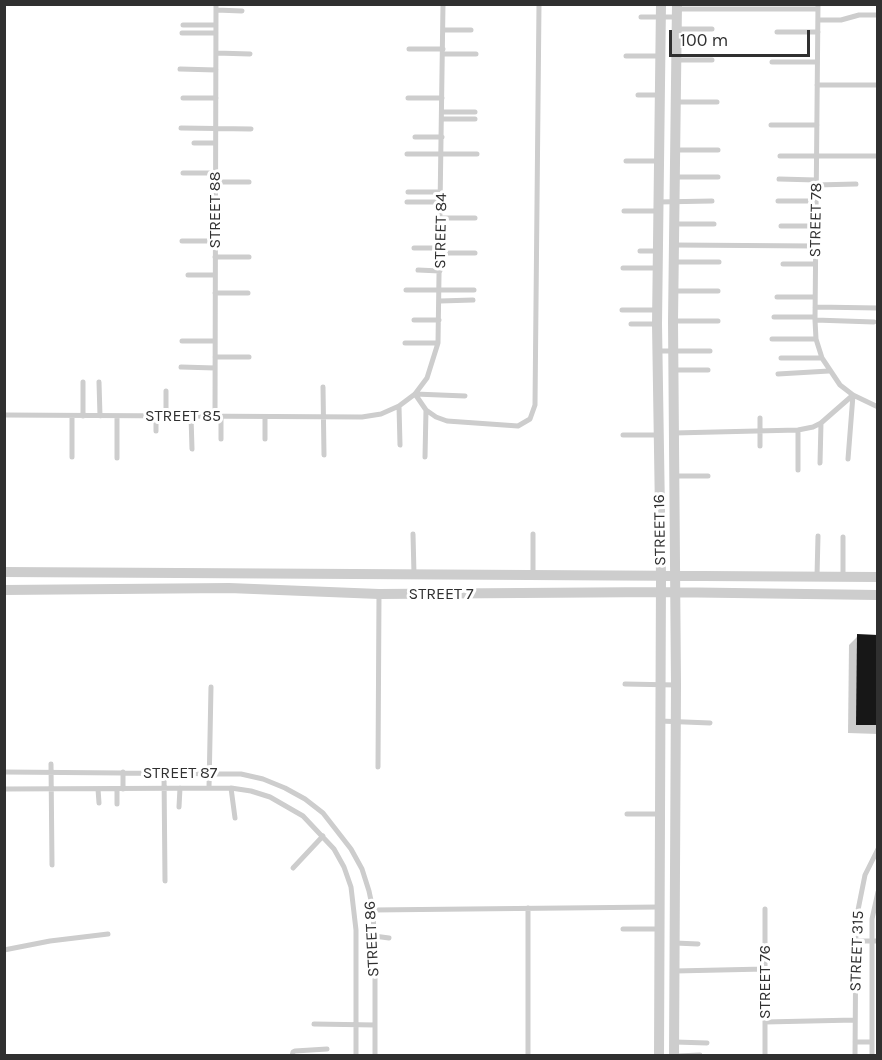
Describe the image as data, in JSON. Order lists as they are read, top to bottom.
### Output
{
  "streets": {
    "street": ["STREET 16", "STREET 7"],
    "lane": [
      "STREET 88",
      "STREET 78",
      "STREET 84",
      "STREET 85",
      "STREET 87",
      "STREET 86",
      "STREET 315",
      "STREET 76"
    ]
  },
  "crossings": [
    ["STREET 88", "STREET 85"],
    ["STREET 84", "STREET 85"],
    ["STREET 16", "STREET 7"],
    ["STREET 87", "STREET 86"]
  ],
  "scale_bar": "100 m"
}
